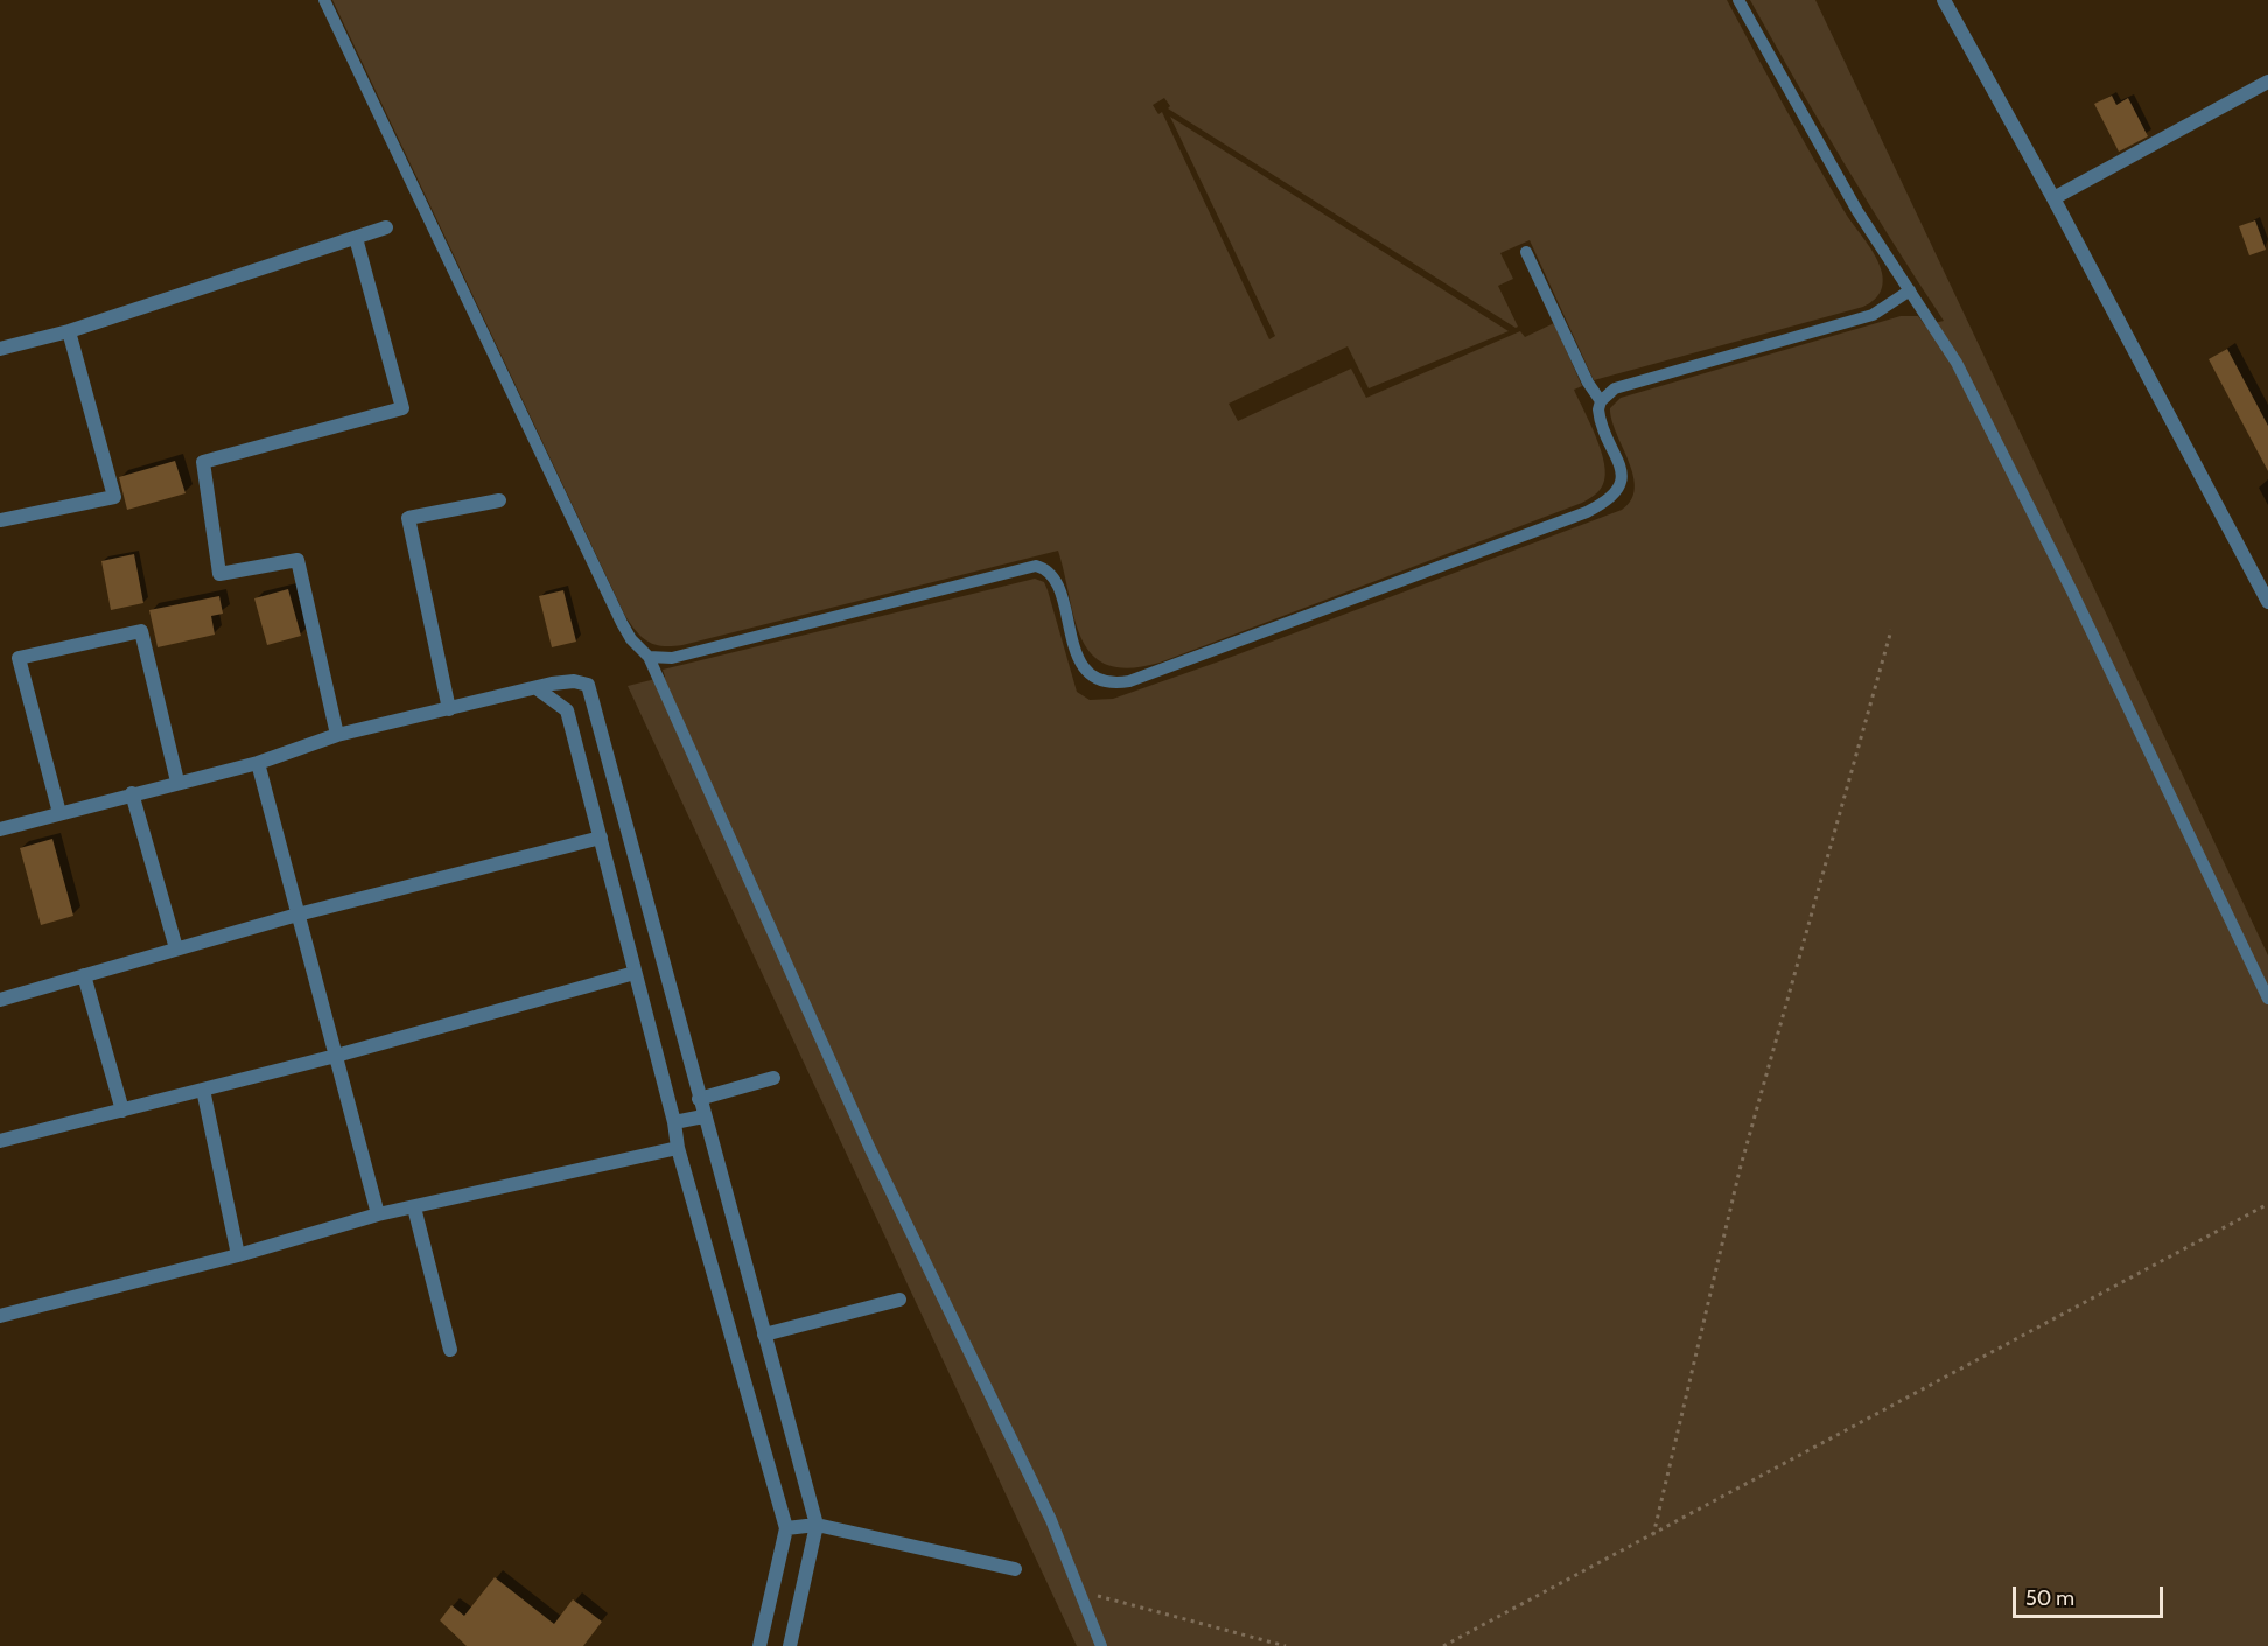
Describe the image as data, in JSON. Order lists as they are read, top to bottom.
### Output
{
  "scale_bar": "50 m"
}
